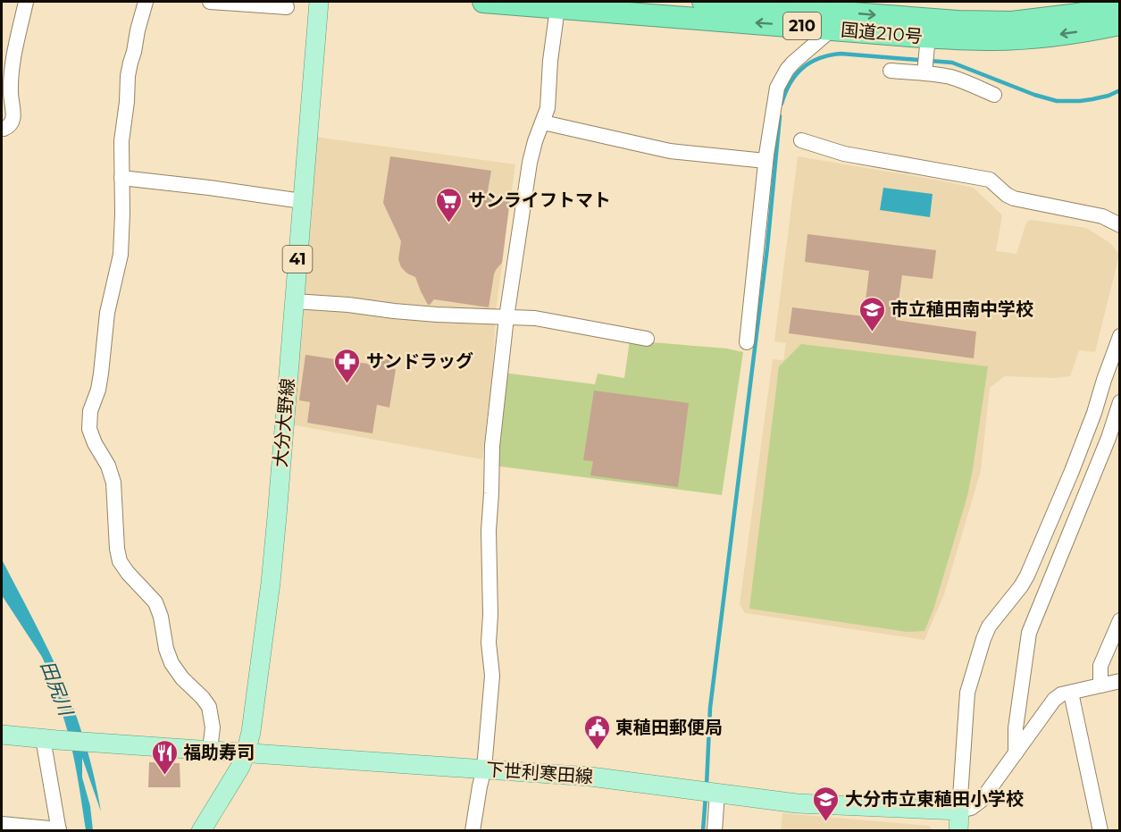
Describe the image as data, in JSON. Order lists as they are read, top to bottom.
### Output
{
  "streets": {
    "highway": ["210", "国道210号"],
    "main road": ["41", "大分大野線", "下世利寒田線"]
  },
  "crossings": [
    ["大分大野線", "下世利寒田線"]
  ],
  "water": ["田尻川"],
  "places": {
    "supermarket": ["サンライフトマト"],
    "school or university": ["市立稙田南中学校", "大分市立東稙田小学校"],
    "pharmacy": ["サンドラッグ"],
    "public building": ["東稙田郵便局"],
    "restaurant": ["福助寿司"]
  }
}
